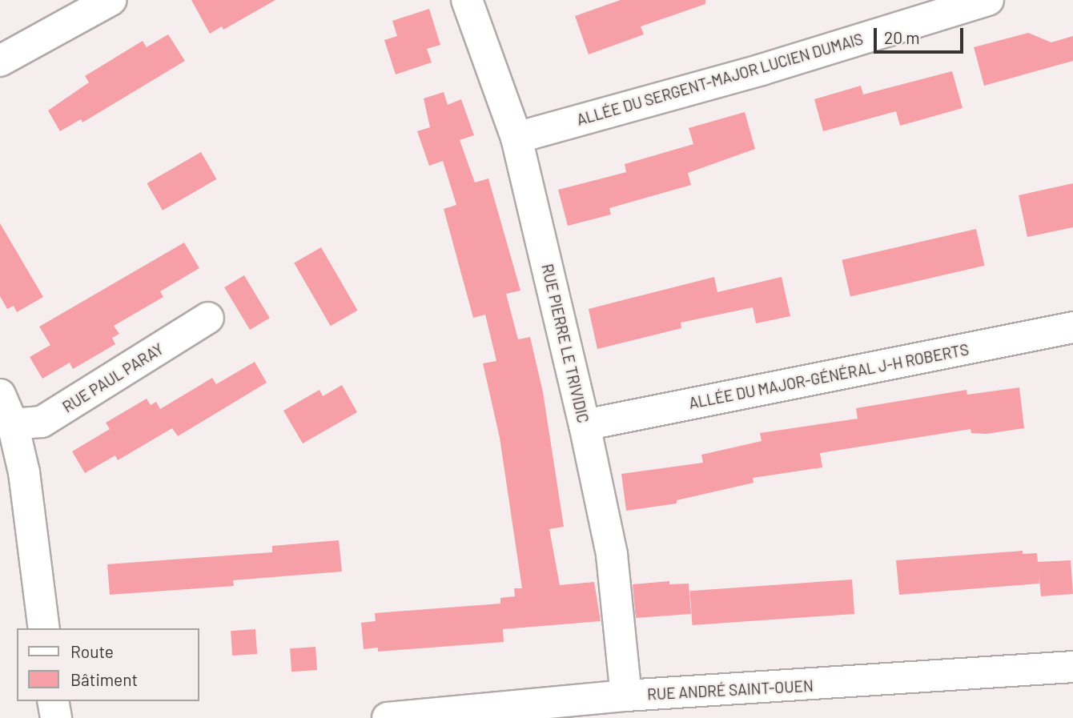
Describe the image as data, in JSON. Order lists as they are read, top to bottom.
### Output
{
  "streets": {
    "street": [
      "ALLÉE DU SERGENT-MAJOR LUCIEN DUMAIS",
      "RUE PIERRE LE TRIVIDIC",
      "ALLÉE DU MAJOR-GÉNÉRAL J-H ROBERTS",
      "RUE PAUL PARAY",
      "RUE ANDRÉ SAINT-OUEN"
    ]
  },
  "crossings": [
    ["ALLÉE DU SERGENT-MAJOR LUCIEN DUMAIS", "RUE PIERRE LE TRIVIDIC"],
    ["RUE PIERRE LE TRIVIDIC", "ALLÉE DU MAJOR-GÉNÉRAL J-H ROBERTS"],
    ["RUE PIERRE LE TRIVIDIC", "RUE ANDRÉ SAINT-OUEN"]
  ],
  "legend": ["Route", "Bâtiment"],
  "scale_bar": "20 m"
}
